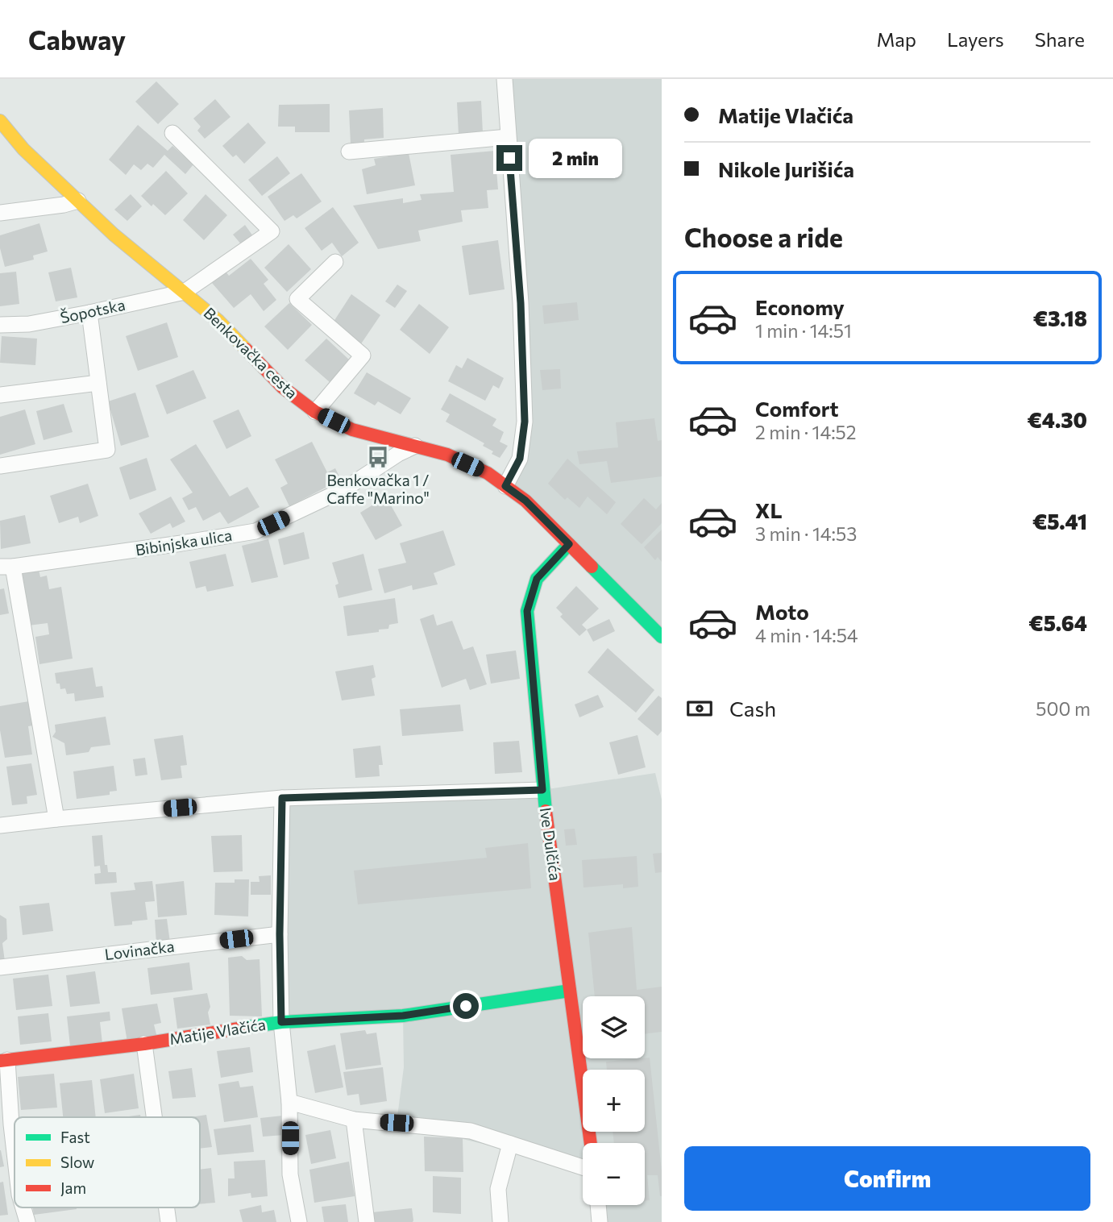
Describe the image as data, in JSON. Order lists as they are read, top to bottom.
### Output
{
  "streets": {
    "street": [
      "Šopotska",
      "Benkovačka cesta",
      "Bibinjska ulica",
      "Ive Dulčića",
      "Lovinačka",
      "Matije Vlačića"
    ]
  },
  "crossings": [
    ["Šopotska", "Benkovačka cesta"],
    ["Benkovačka cesta", "Bibinjska ulica"],
    ["Benkovačka cesta", "Ive Dulčića"],
    ["Ive Dulčića", "Matije Vlačića"]
  ],
  "places": {
    "bus stop": ["Benkovačka 1 / Caffe \"Marino\""]
  },
  "legend": ["Fast", "Slow", "Jam"],
  "page": {
    "header": "Cabway",
    "nav": ["Map", "Layers", "Share"],
    "banner": ["Matije Vlačića", "Nikole Jurišića"],
    "bubble": "2 min",
    "heading": "Choose a ride",
    "list": [
      {
        "name": "Economy",
        "note": "1 min · 14:51",
        "value": "€3.18"
      },
      {
        "name": "Comfort",
        "note": "2 min · 14:52",
        "value": "€4.30"
      },
      {
        "name": "XL",
        "note": "3 min · 14:53",
        "value": "€5.41"
      },
      {
        "name": "Moto",
        "note": "4 min · 14:54",
        "value": "€5.64"
      }
    ],
    "pay": ["Cash", "500 m"],
    "map_buttons": ["+", "−"],
    "buttons": "Confirm"
  }
}
